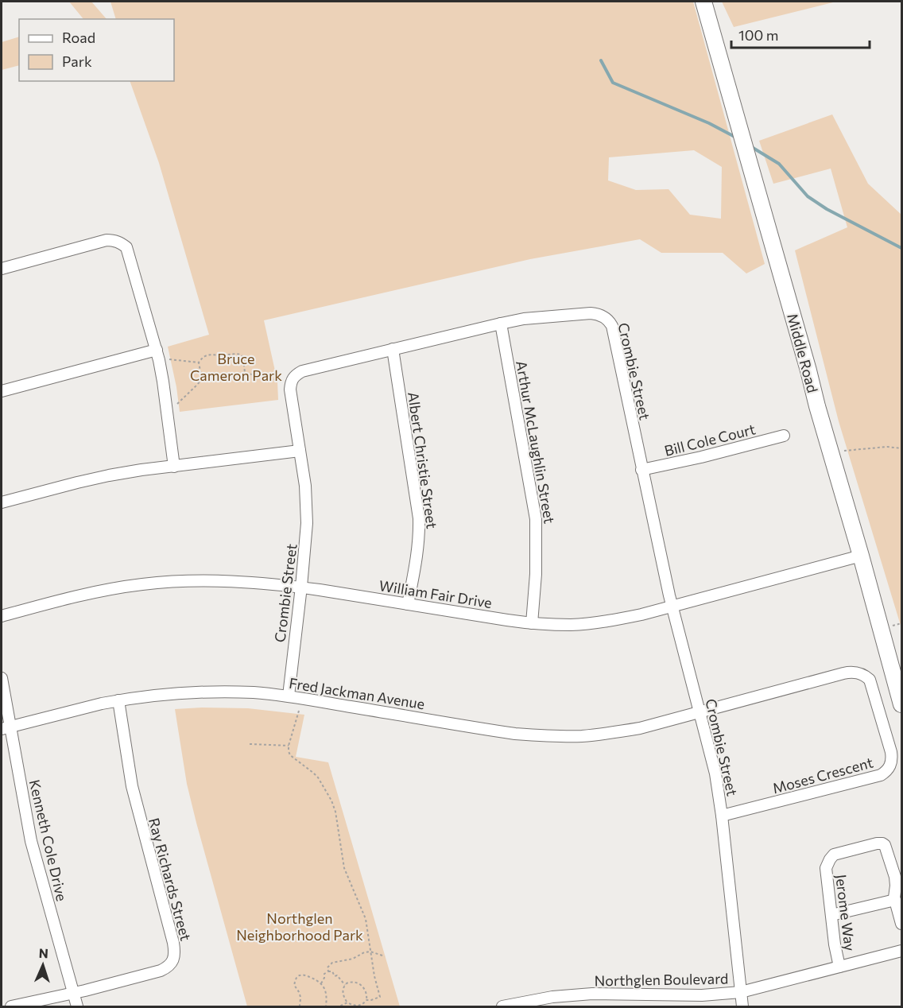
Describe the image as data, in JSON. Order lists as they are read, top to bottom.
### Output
{
  "streets": {
    "street": [
      "Middle Road",
      "Crombie Street",
      "Bill Cole Court",
      "Arthur McLaughlin Street",
      "Albert Christie Street",
      "William Fair Drive",
      "Fred Jackman Avenue",
      "Moses Crescent",
      "Kenneth Cole Drive",
      "Ray Richards Street",
      "Jerome Way",
      "Northglen Boulevard"
    ]
  },
  "crossings": [
    ["Middle Road", "William Fair Drive"],
    ["Crombie Street", "Bill Cole Court"],
    ["Crombie Street", "Arthur McLaughlin Street"],
    ["Crombie Street", "Albert Christie Street"],
    ["Crombie Street", "William Fair Drive"],
    ["Crombie Street", "Fred Jackman Avenue"],
    ["Crombie Street", "Moses Crescent"],
    ["Crombie Street", "Northglen Boulevard"],
    ["Arthur McLaughlin Street", "William Fair Drive"],
    ["Albert Christie Street", "William Fair Drive"],
    ["Fred Jackman Avenue", "Moses Crescent"],
    ["Fred Jackman Avenue", "Kenneth Cole Drive"],
    ["Fred Jackman Avenue", "Ray Richards Street"],
    ["Kenneth Cole Drive", "Ray Richards Street"],
    ["Jerome Way", "Northglen Boulevard"]
  ],
  "parks": ["Bruce Cameron Park", "Northglen Neighborhood Park"],
  "legend": ["Road", "Park"],
  "scale_bar": "100 m",
  "north": "top"
}
